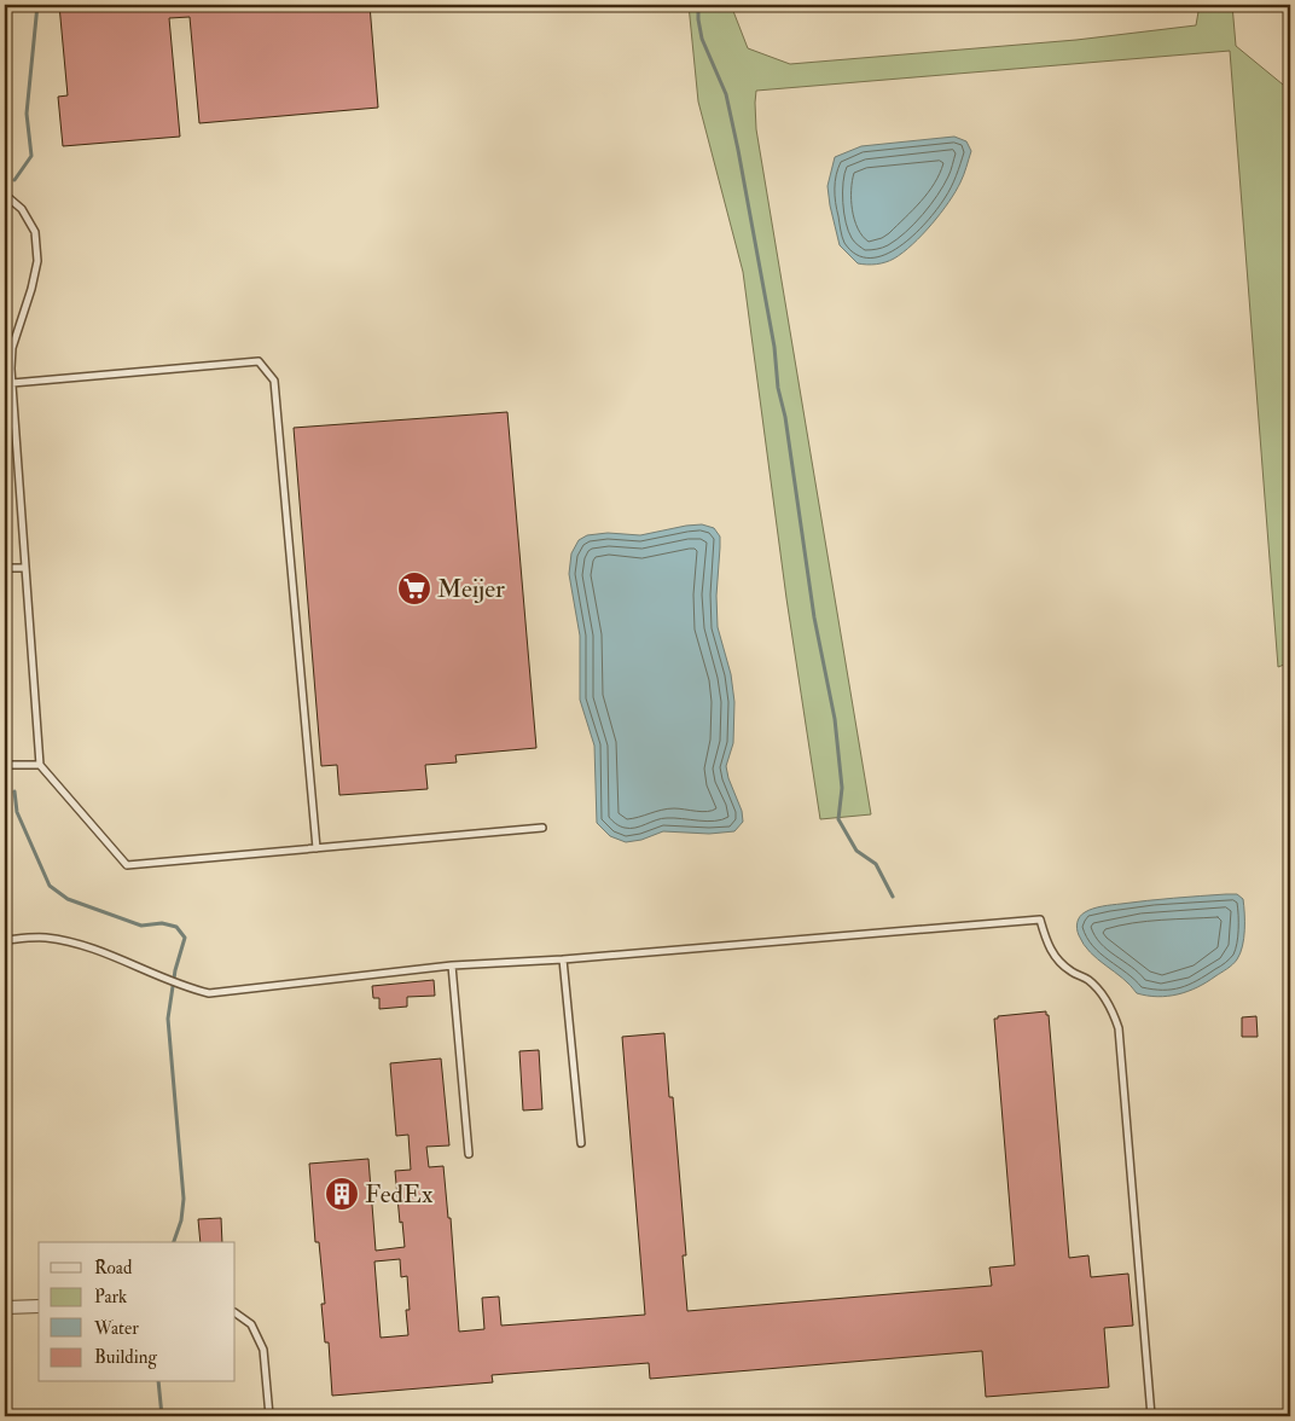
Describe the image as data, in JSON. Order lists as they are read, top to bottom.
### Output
{
  "places": {
    "supermarket": ["Meijer"],
    "building": ["FedEx"]
  },
  "legend": [
    "Road",
    "Park",
    "Water",
    "Building"
  ]
}
